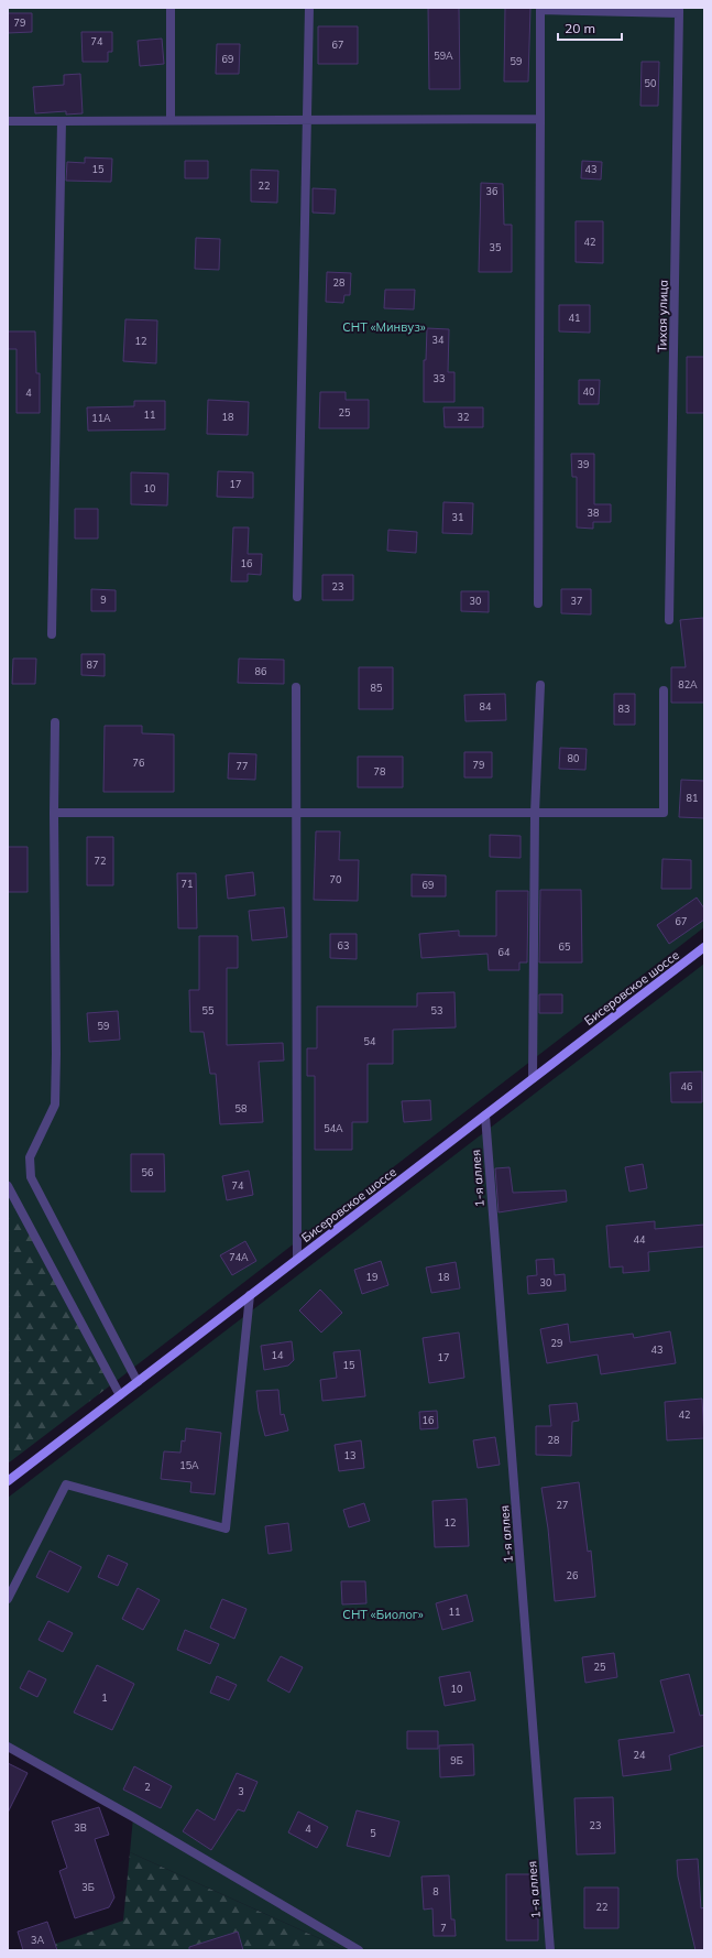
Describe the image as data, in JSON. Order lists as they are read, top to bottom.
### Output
{
  "streets": {
    "main road": ["Бисеровское шоссе"],
    "street": ["Тихая улица", "1-я аллея"]
  },
  "crossings": [
    ["Бисеровское шоссе", "1-я аллея"]
  ],
  "parks": ["СНТ «Минвуз»", "СНТ «Биолог»"],
  "house_numbers": [
    "79",
    "74",
    "67",
    "59А",
    "69",
    "59",
    "50",
    "15",
    "43",
    "22",
    "36",
    "42",
    "35",
    "28",
    "41",
    "34",
    "12",
    "33",
    "40",
    "4",
    "25",
    "11",
    "18",
    "32",
    "11А",
    "39",
    "17",
    "10",
    "38",
    "31",
    "16",
    "23",
    "9",
    "30",
    "37",
    "87",
    "86",
    "82А",
    "85",
    "84",
    "83",
    "80",
    "76",
    "79",
    "77",
    "78",
    "81",
    "72",
    "70",
    "71",
    "69",
    "67",
    "63",
    "65",
    "64",
    "55",
    "53",
    "59",
    "54",
    "46",
    "58",
    "54А",
    "56",
    "74",
    "44",
    "74А",
    "19",
    "18",
    "30",
    "29",
    "43",
    "14",
    "17",
    "15",
    "42",
    "16",
    "28",
    "13",
    "15А",
    "27",
    "12",
    "26",
    "11",
    "25",
    "10",
    "1",
    "24",
    "9Б",
    "2",
    "3",
    "23",
    "3В",
    "4",
    "5",
    "3Б",
    "8",
    "22",
    "7",
    "3А"
  ],
  "scale_bar": "20 m"
}
